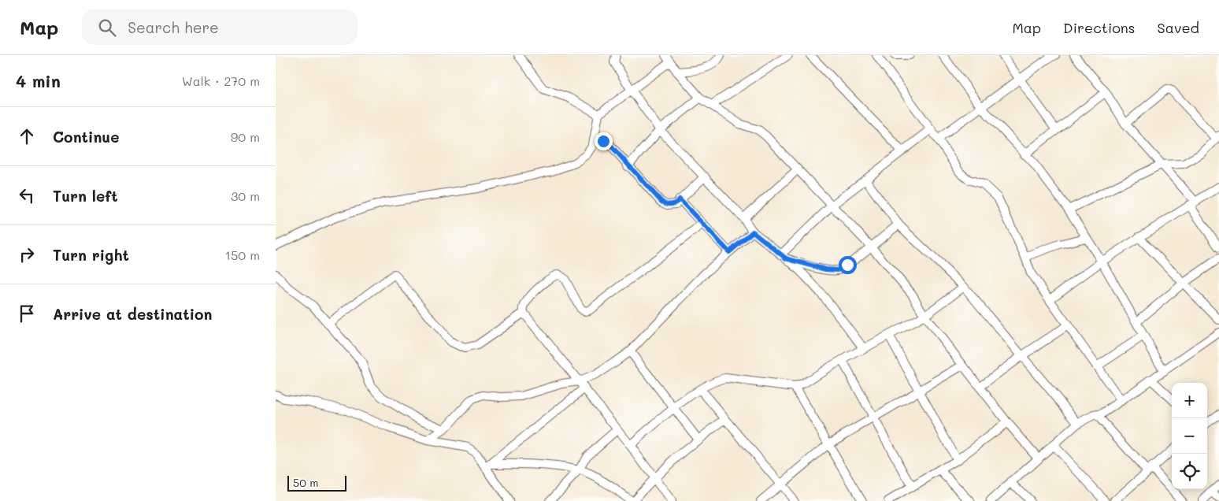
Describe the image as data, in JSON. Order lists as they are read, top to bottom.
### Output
{
  "scale_bar": "50 m",
  "page": {
    "header": "Map",
    "search": "Search here",
    "nav": ["Map", "Directions", "Saved"],
    "heading": ["4 min", "Walk · 270 m"],
    "list": [
      ["Continue", "90 m"],
      ["Turn left", "30 m"],
      ["Turn right", "150 m"],
      "Arrive at destination"
    ],
    "map_buttons": ["+", "−"],
    "scale": "50 m"
  }
}
